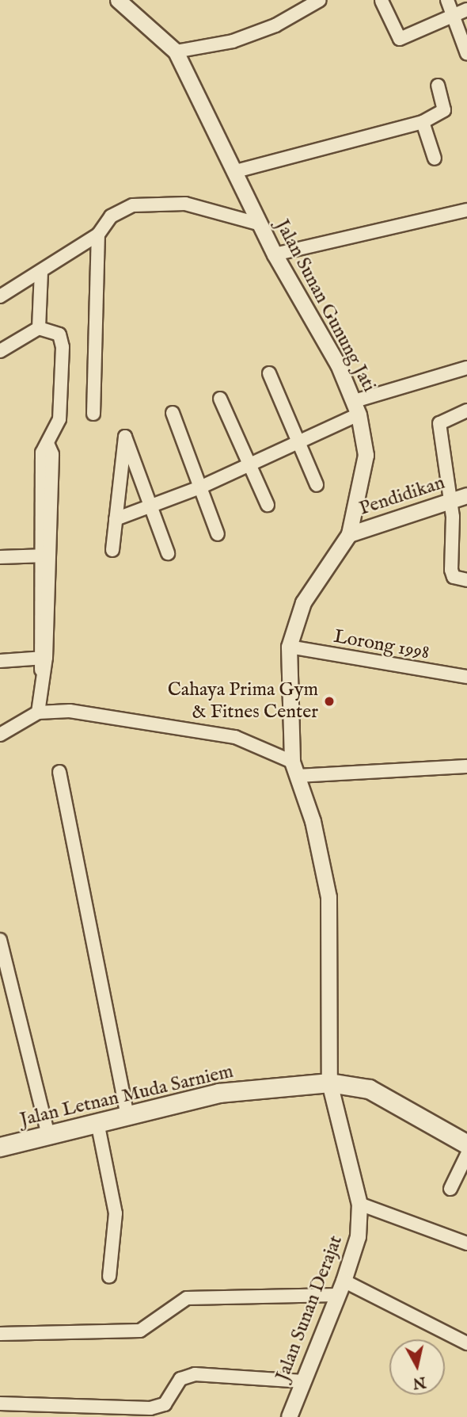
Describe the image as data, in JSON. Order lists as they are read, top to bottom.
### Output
{
  "streets": {
    "main road": ["Jalan Letnan Muda Sarniem"],
    "street": [
      "Jalan Sunan Gunung Jati",
      "Pendidikan",
      "Lorong 1998",
      "Jalan Sunan Derajat"
    ]
  },
  "crossings": [
    ["Jalan Sunan Gunung Jati", "Pendidikan"],
    ["Jalan Sunan Gunung Jati", "Lorong 1998"],
    ["Jalan Sunan Gunung Jati", "Jalan Letnan Muda Sarniem"],
    ["Jalan Sunan Gunung Jati", "Jalan Sunan Derajat"],
    ["Jalan Letnan Muda Sarniem", "Jalan Sunan Derajat"]
  ],
  "places": ["Cahaya Prima Gym & Fitnes Center"],
  "north": "bottom"
}
